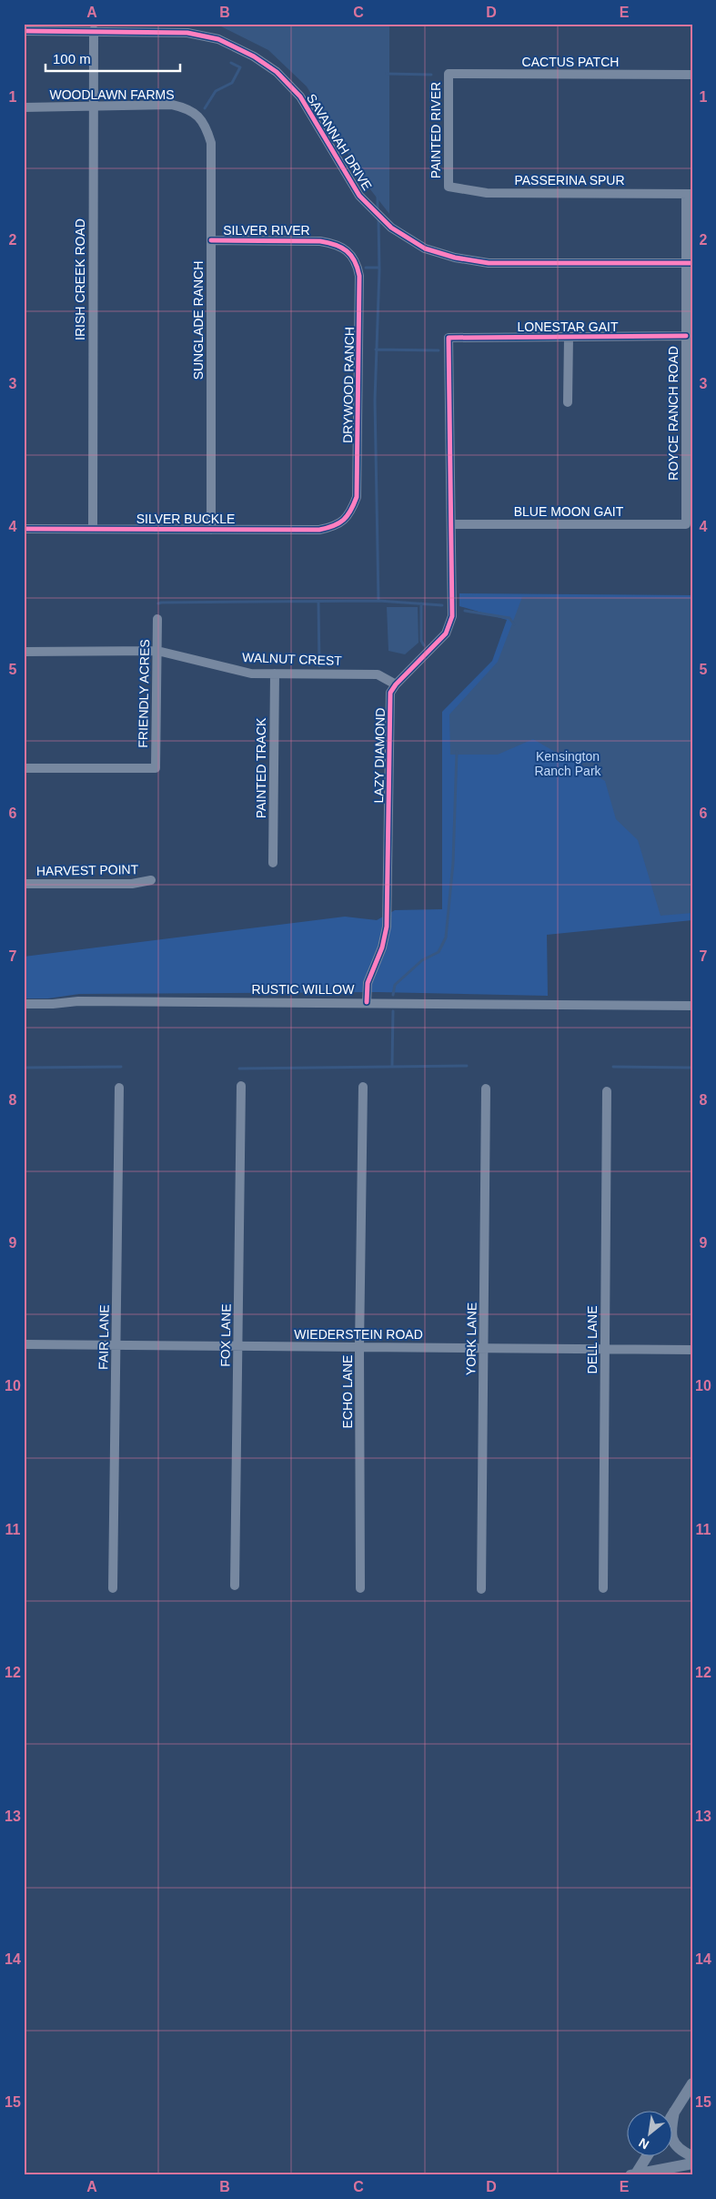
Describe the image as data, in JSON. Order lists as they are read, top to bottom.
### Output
{
  "streets": {
    "street": [
      "CACTUS PATCH",
      "WOODLAWN FARMS",
      "PAINTED RIVER",
      "SAVANNAH DRIVE",
      "PASSERINA SPUR",
      "SILVER RIVER",
      "IRISH CREEK ROAD",
      "SUNGLADE RANCH",
      "LONESTAR GAIT",
      "DRYWOOD RANCH",
      "ROYCE RANCH ROAD",
      "BLUE MOON GAIT",
      "SILVER BUCKLE",
      "WALNUT CREST",
      "FRIENDLY ACRES",
      "LAZY DIAMOND",
      "PAINTED TRACK",
      "HARVEST POINT",
      "RUSTIC WILLOW",
      "WIEDERSTEIN ROAD",
      "FOX LANE",
      "FAIR LANE",
      "YORK LANE",
      "DELL LANE",
      "ECHO LANE"
    ]
  },
  "crossings": [
    ["CACTUS PATCH", "PAINTED RIVER"],
    ["WOODLAWN FARMS", "IRISH CREEK ROAD"],
    ["WOODLAWN FARMS", "SUNGLADE RANCH"],
    ["PAINTED RIVER", "PASSERINA SPUR"],
    ["SAVANNAH DRIVE", "IRISH CREEK ROAD"],
    ["SAVANNAH DRIVE", "ROYCE RANCH ROAD"],
    ["PASSERINA SPUR", "ROYCE RANCH ROAD"],
    ["SILVER RIVER", "SUNGLADE RANCH"],
    ["SILVER RIVER", "DRYWOOD RANCH"],
    ["IRISH CREEK ROAD", "SILVER BUCKLE"],
    ["SUNGLADE RANCH", "SILVER BUCKLE"],
    ["LONESTAR GAIT", "ROYCE RANCH ROAD"],
    ["LONESTAR GAIT", "LAZY DIAMOND"],
    ["DRYWOOD RANCH", "SILVER BUCKLE"],
    ["ROYCE RANCH ROAD", "BLUE MOON GAIT"],
    ["BLUE MOON GAIT", "LAZY DIAMOND"],
    ["WALNUT CREST", "FRIENDLY ACRES"],
    ["WALNUT CREST", "LAZY DIAMOND"],
    ["WALNUT CREST", "PAINTED TRACK"],
    ["LAZY DIAMOND", "RUSTIC WILLOW"],
    ["WIEDERSTEIN ROAD", "FOX LANE"],
    ["WIEDERSTEIN ROAD", "FAIR LANE"],
    ["WIEDERSTEIN ROAD", "YORK LANE"],
    ["WIEDERSTEIN ROAD", "DELL LANE"],
    ["WIEDERSTEIN ROAD", "ECHO LANE"]
  ],
  "parks": ["Kensington Ranch Park"],
  "scale_bar": "100 m",
  "north": "bottom left",
  "grid": {
    "columns": [
      "A",
      "B",
      "C",
      "D",
      "E"
    ],
    "rows": [
      "1",
      "2",
      "3",
      "4",
      "5",
      "6",
      "7",
      "8",
      "9",
      "10",
      "11",
      "12",
      "13",
      "14",
      "15"
    ]
  }
}
